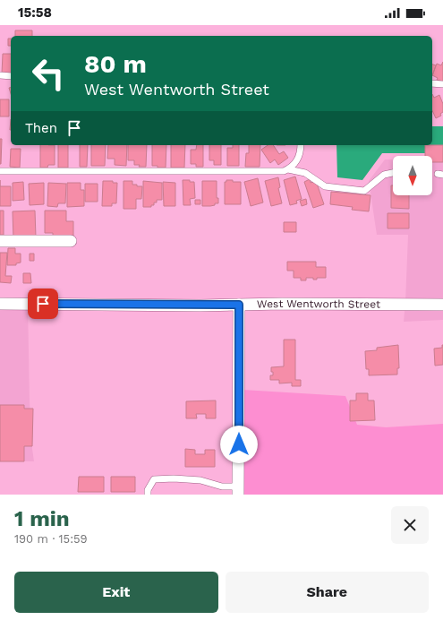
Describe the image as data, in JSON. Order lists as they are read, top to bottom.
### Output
{
  "streets": {
    "street": ["West Wentworth Street"]
  },
  "north": "bottom",
  "page": {
    "status": "15:58",
    "turn": ["80 m", "West Wentworth Street"],
    "then": "Then",
    "heading": ["1 min", "190 m · 15:59"],
    "buttons": ["Exit", "Share"]
  }
}
